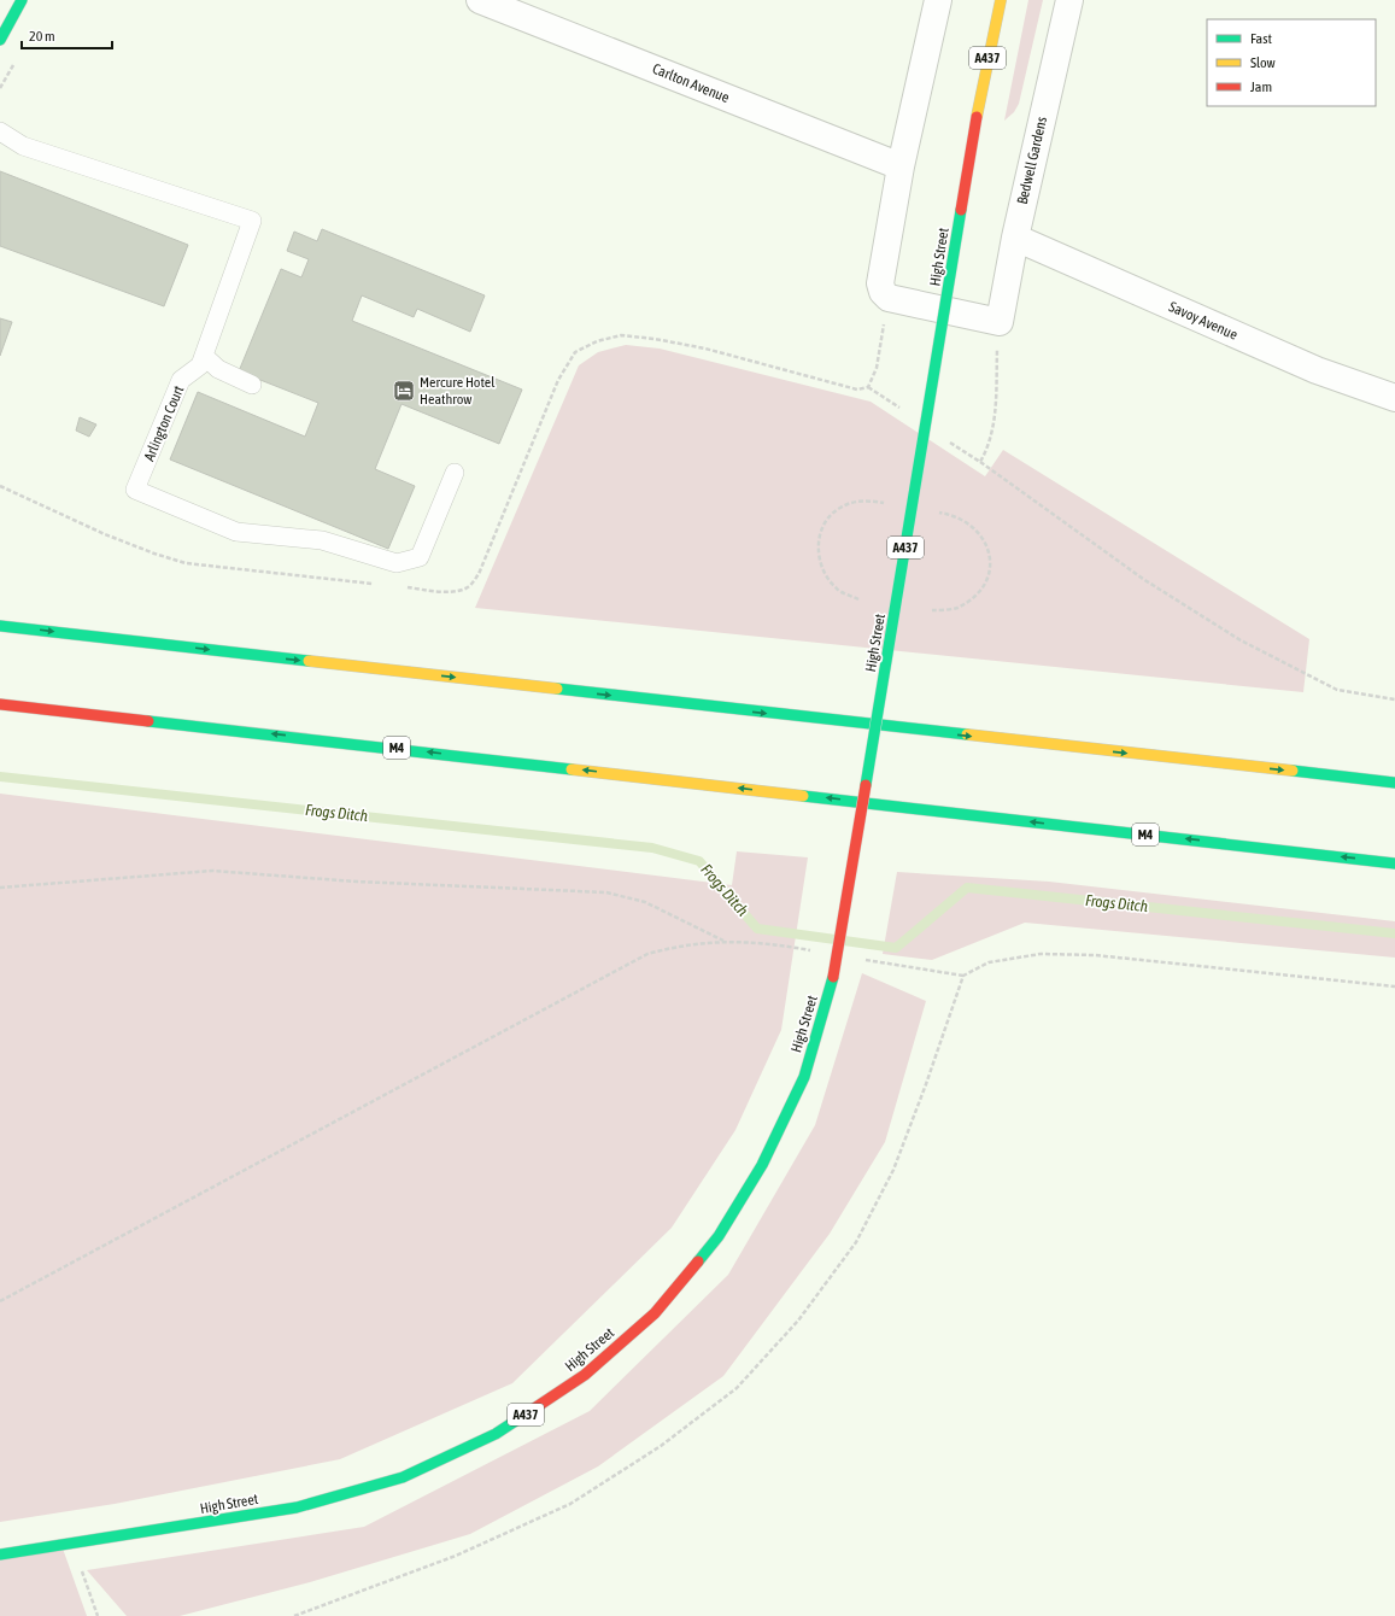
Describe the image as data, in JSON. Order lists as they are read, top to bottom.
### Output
{
  "streets": {
    "main road": ["A437", "High Street", "M4"],
    "street": ["Carlton Avenue", "Bedwell Gardens", "Savoy Avenue"],
    "lane": ["Arlington Court"]
  },
  "crossings": [
    ["Bedwell Gardens", "Savoy Avenue"]
  ],
  "water": ["Frogs Ditch"],
  "places": {
    "hotel": ["Mercure Hotel Heathrow"]
  },
  "legend": ["Fast", "Slow", "Jam"],
  "scale_bar": "20 m"
}
